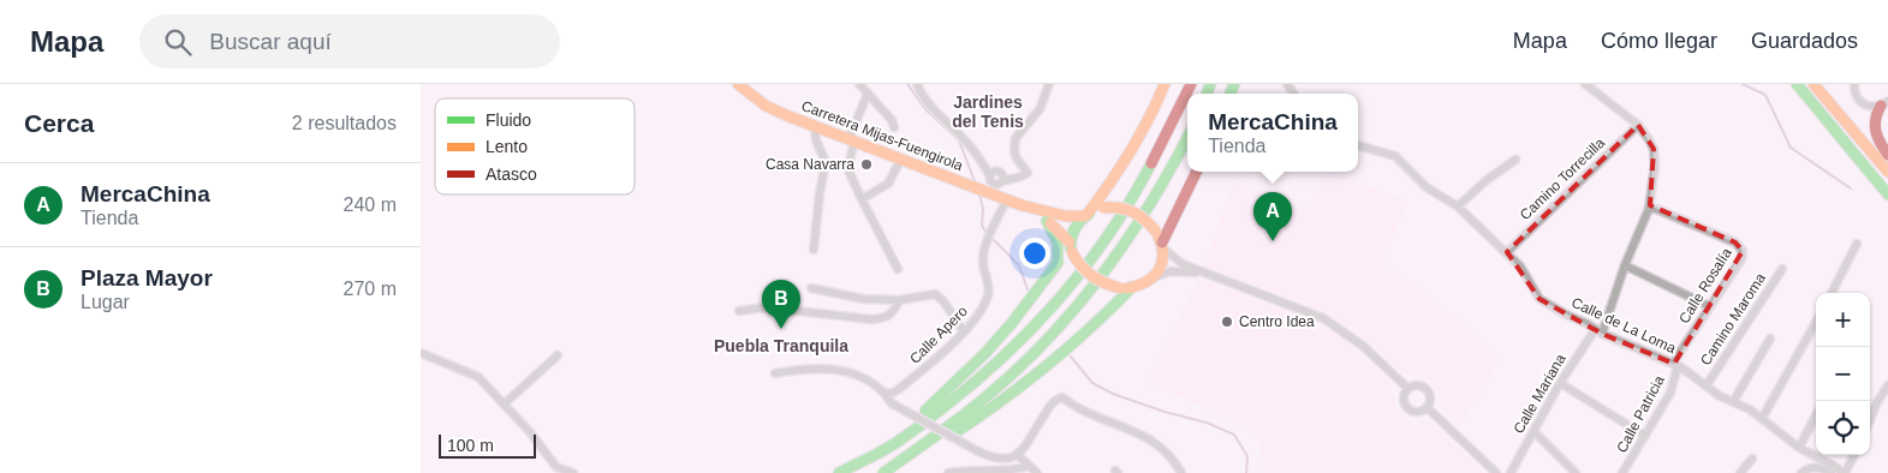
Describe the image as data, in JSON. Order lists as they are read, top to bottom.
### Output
{
  "streets": {
    "main road": ["Carretera Mijas-Fuengirola"],
    "street": [
      "Camino Torrecilla",
      "Calle Rosalía",
      "Camino Maroma",
      "Calle de La Loma",
      "Calle Apero",
      "Calle Mariana",
      "Calle Patricia"
    ]
  },
  "crossings": [
    ["Carretera Mijas-Fuengirola", "Calle Apero"],
    ["Camino Torrecilla", "Calle de La Loma"],
    ["Camino Torrecilla", "Calle Mariana"],
    ["Calle Rosalía", "Calle de La Loma"],
    ["Calle Rosalía", "Calle Mariana"],
    ["Calle Rosalía", "Calle Patricia"],
    ["Camino Maroma", "Calle de La Loma"],
    ["Calle de La Loma", "Calle Mariana"],
    ["Calle de La Loma", "Calle Patricia"]
  ],
  "districts": ["Jardines del Tenis", "Puebla Tranquila"],
  "places": ["Casa Navarra", "Centro Idea"],
  "legend": ["Fluido", "Lento", "Atasco"],
  "scale_bar": "100 m",
  "page": {
    "header": "Mapa",
    "search": "Buscar aquí",
    "nav": ["Mapa", "Cómo llegar", "Guardados"],
    "heading": ["Cerca", "2 resultados"],
    "popup": ["MercaChina", "Tienda"],
    "list": [
      {
        "mark": "A",
        "name": "MercaChina",
        "note": "Tienda",
        "value": "240 m"
      },
      {
        "mark": "B",
        "name": "Plaza Mayor",
        "note": "Lugar",
        "value": "270 m"
      }
    ],
    "pins": ["A", "B"],
    "map_buttons": ["+", "−"],
    "scale": "100 m"
  }
}
